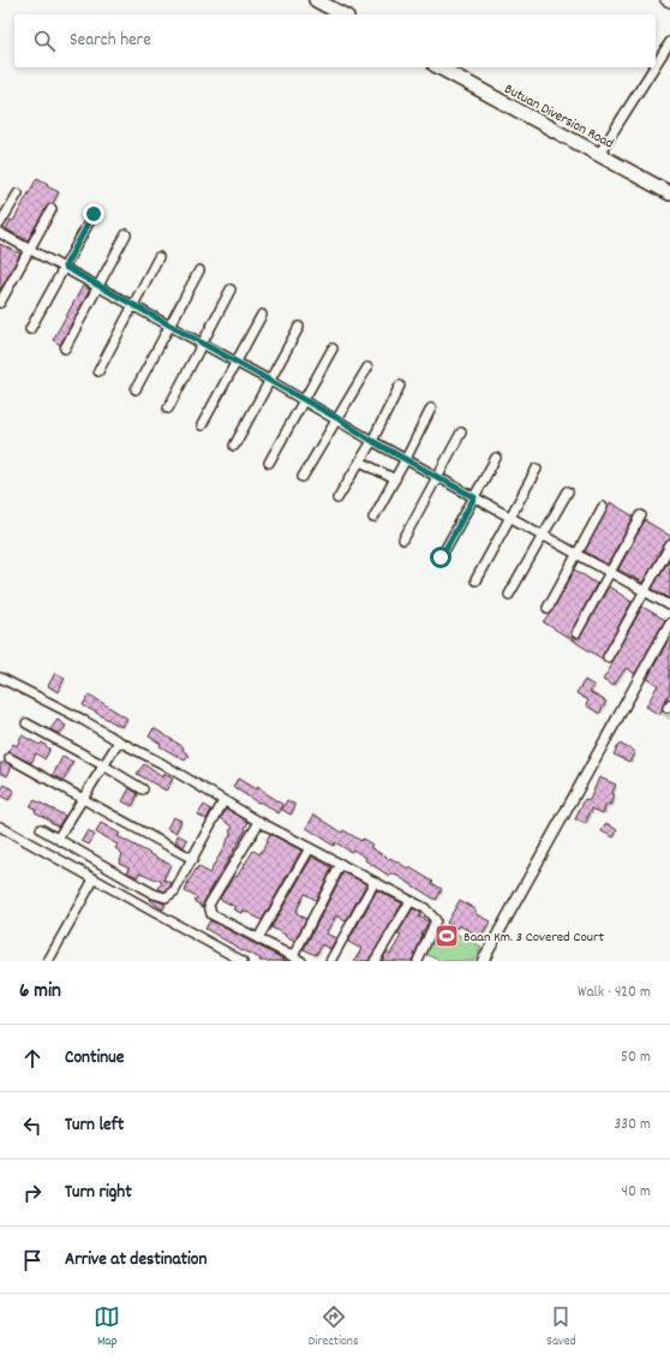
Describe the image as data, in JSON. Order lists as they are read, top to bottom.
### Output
{
  "streets": {
    "main road": ["Butuan Diversion Road"]
  },
  "places": {
    "sports": ["Baan Km. 3 Covered Court"]
  },
  "page": {
    "search": "Search here",
    "heading": ["6 min", "Walk · 420 m"],
    "list": [
      ["Continue", "50 m"],
      ["Turn left", "330 m"],
      ["Turn right", "40 m"],
      "Arrive at destination"
    ],
    "nav": ["Map", "Directions", "Saved"]
  }
}
